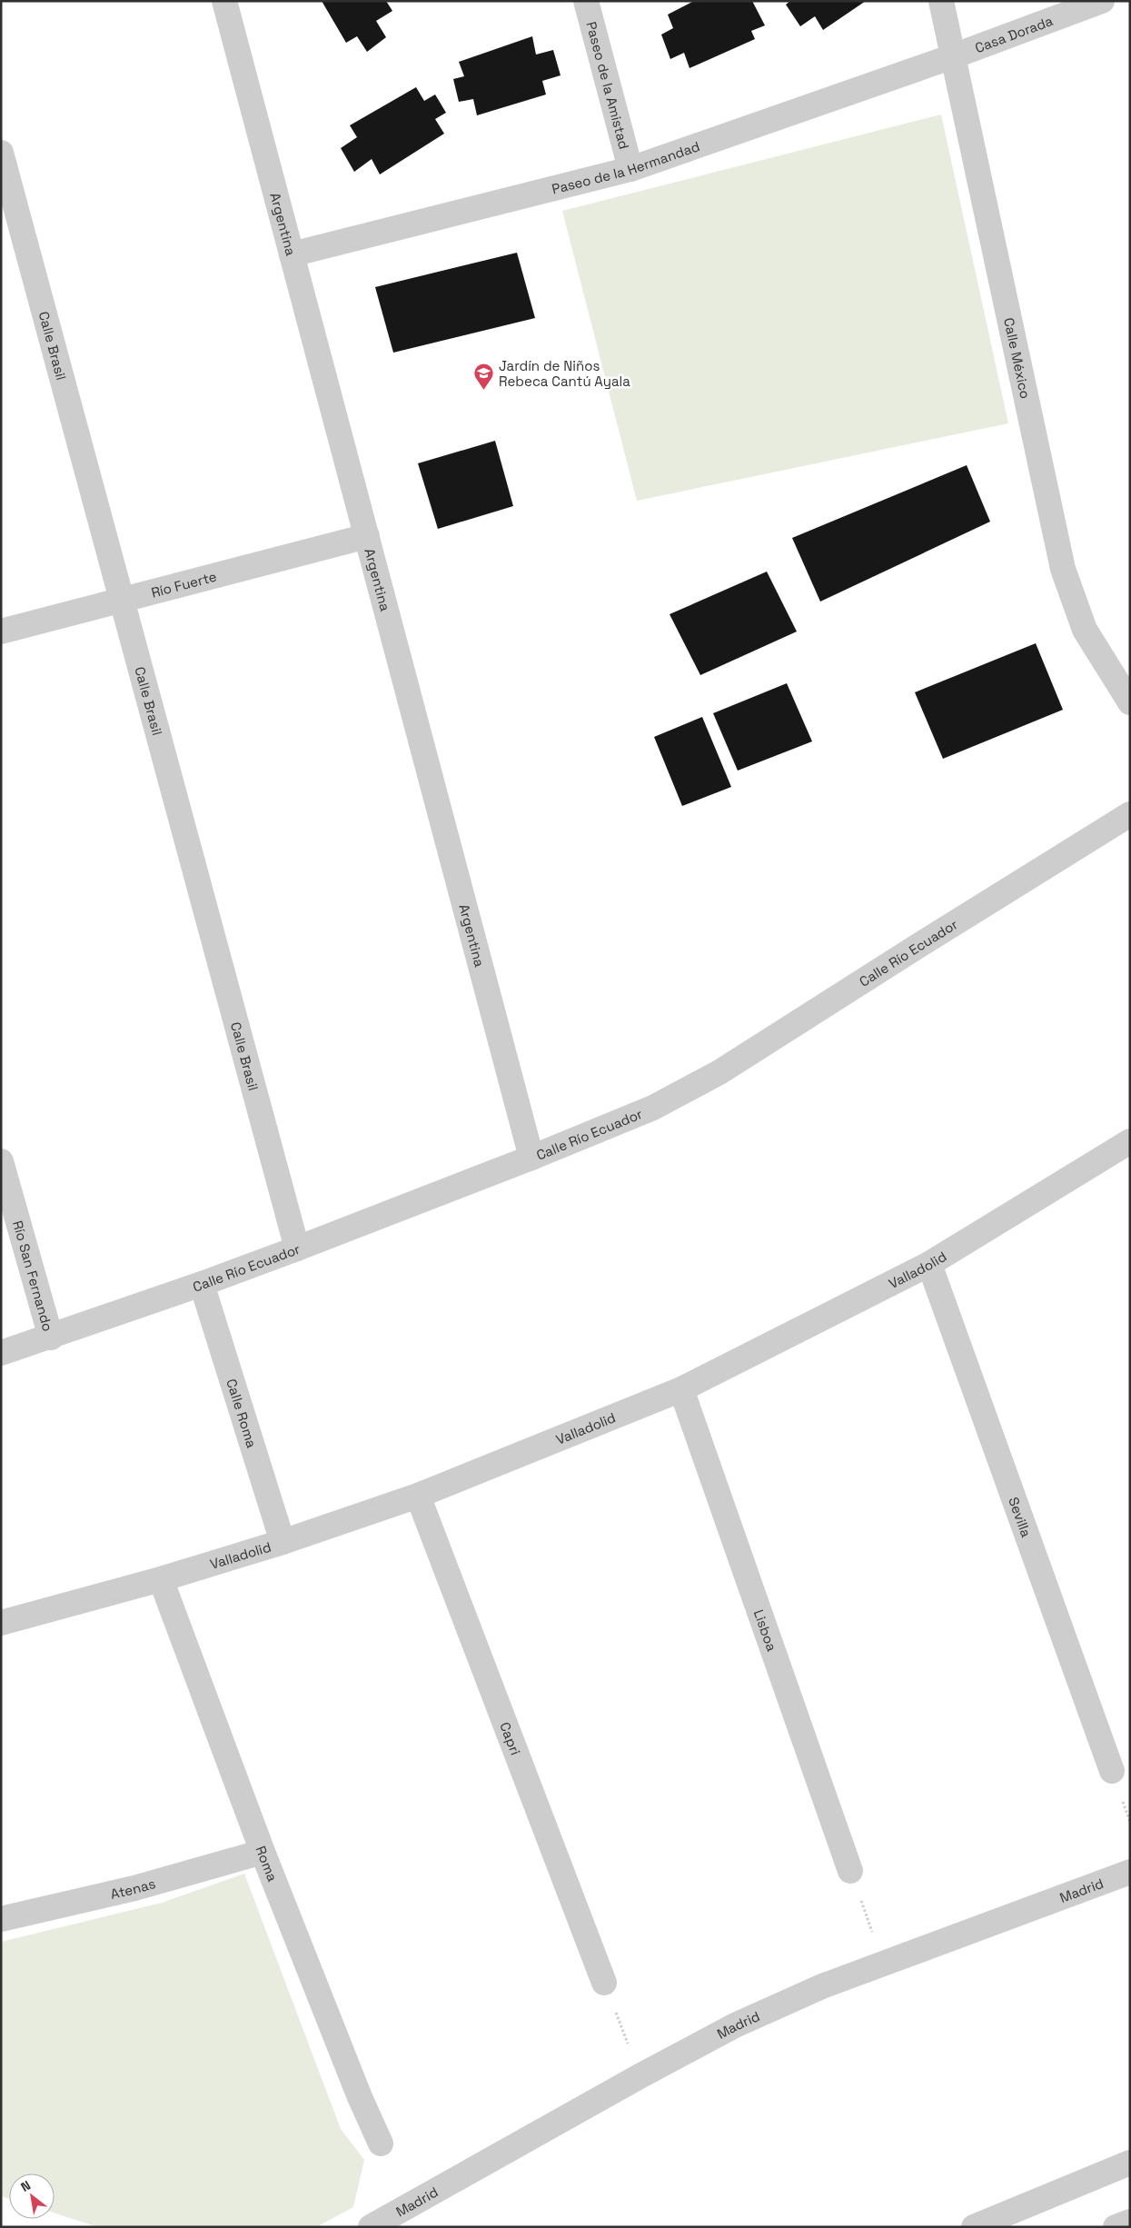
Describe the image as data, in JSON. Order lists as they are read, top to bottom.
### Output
{
  "streets": {
    "street": [
      "Casa Dorada",
      "Paseo de la Amistad",
      "Paseo de la Hermandad",
      "Argentina",
      "Calle Brasil",
      "Calle México",
      "Río Fuerte",
      "Calle Río Ecuador",
      "Valladolid",
      "Río San Fernando",
      "Calle Roma",
      "Sevilla",
      "Lisboa",
      "Capri",
      "Roma",
      "Atenas",
      "Madrid"
    ]
  },
  "crossings": [
    ["Casa Dorada", "Paseo de la Hermandad"],
    ["Casa Dorada", "Calle México"],
    ["Paseo de la Amistad", "Paseo de la Hermandad"],
    ["Paseo de la Hermandad", "Argentina"],
    ["Paseo de la Hermandad", "Calle México"],
    ["Argentina", "Río Fuerte"],
    ["Argentina", "Calle Río Ecuador"],
    ["Calle Brasil", "Río Fuerte"],
    ["Calle Brasil", "Calle Río Ecuador"],
    ["Calle Río Ecuador", "Río San Fernando"],
    ["Calle Río Ecuador", "Calle Roma"],
    ["Valladolid", "Calle Roma"],
    ["Valladolid", "Sevilla"],
    ["Valladolid", "Lisboa"],
    ["Valladolid", "Capri"],
    ["Valladolid", "Roma"],
    ["Roma", "Atenas"]
  ],
  "places": {
    "school or university": ["Jardín de Niños Rebeca Cantú Ayala"]
  },
  "north": "top left"
}
